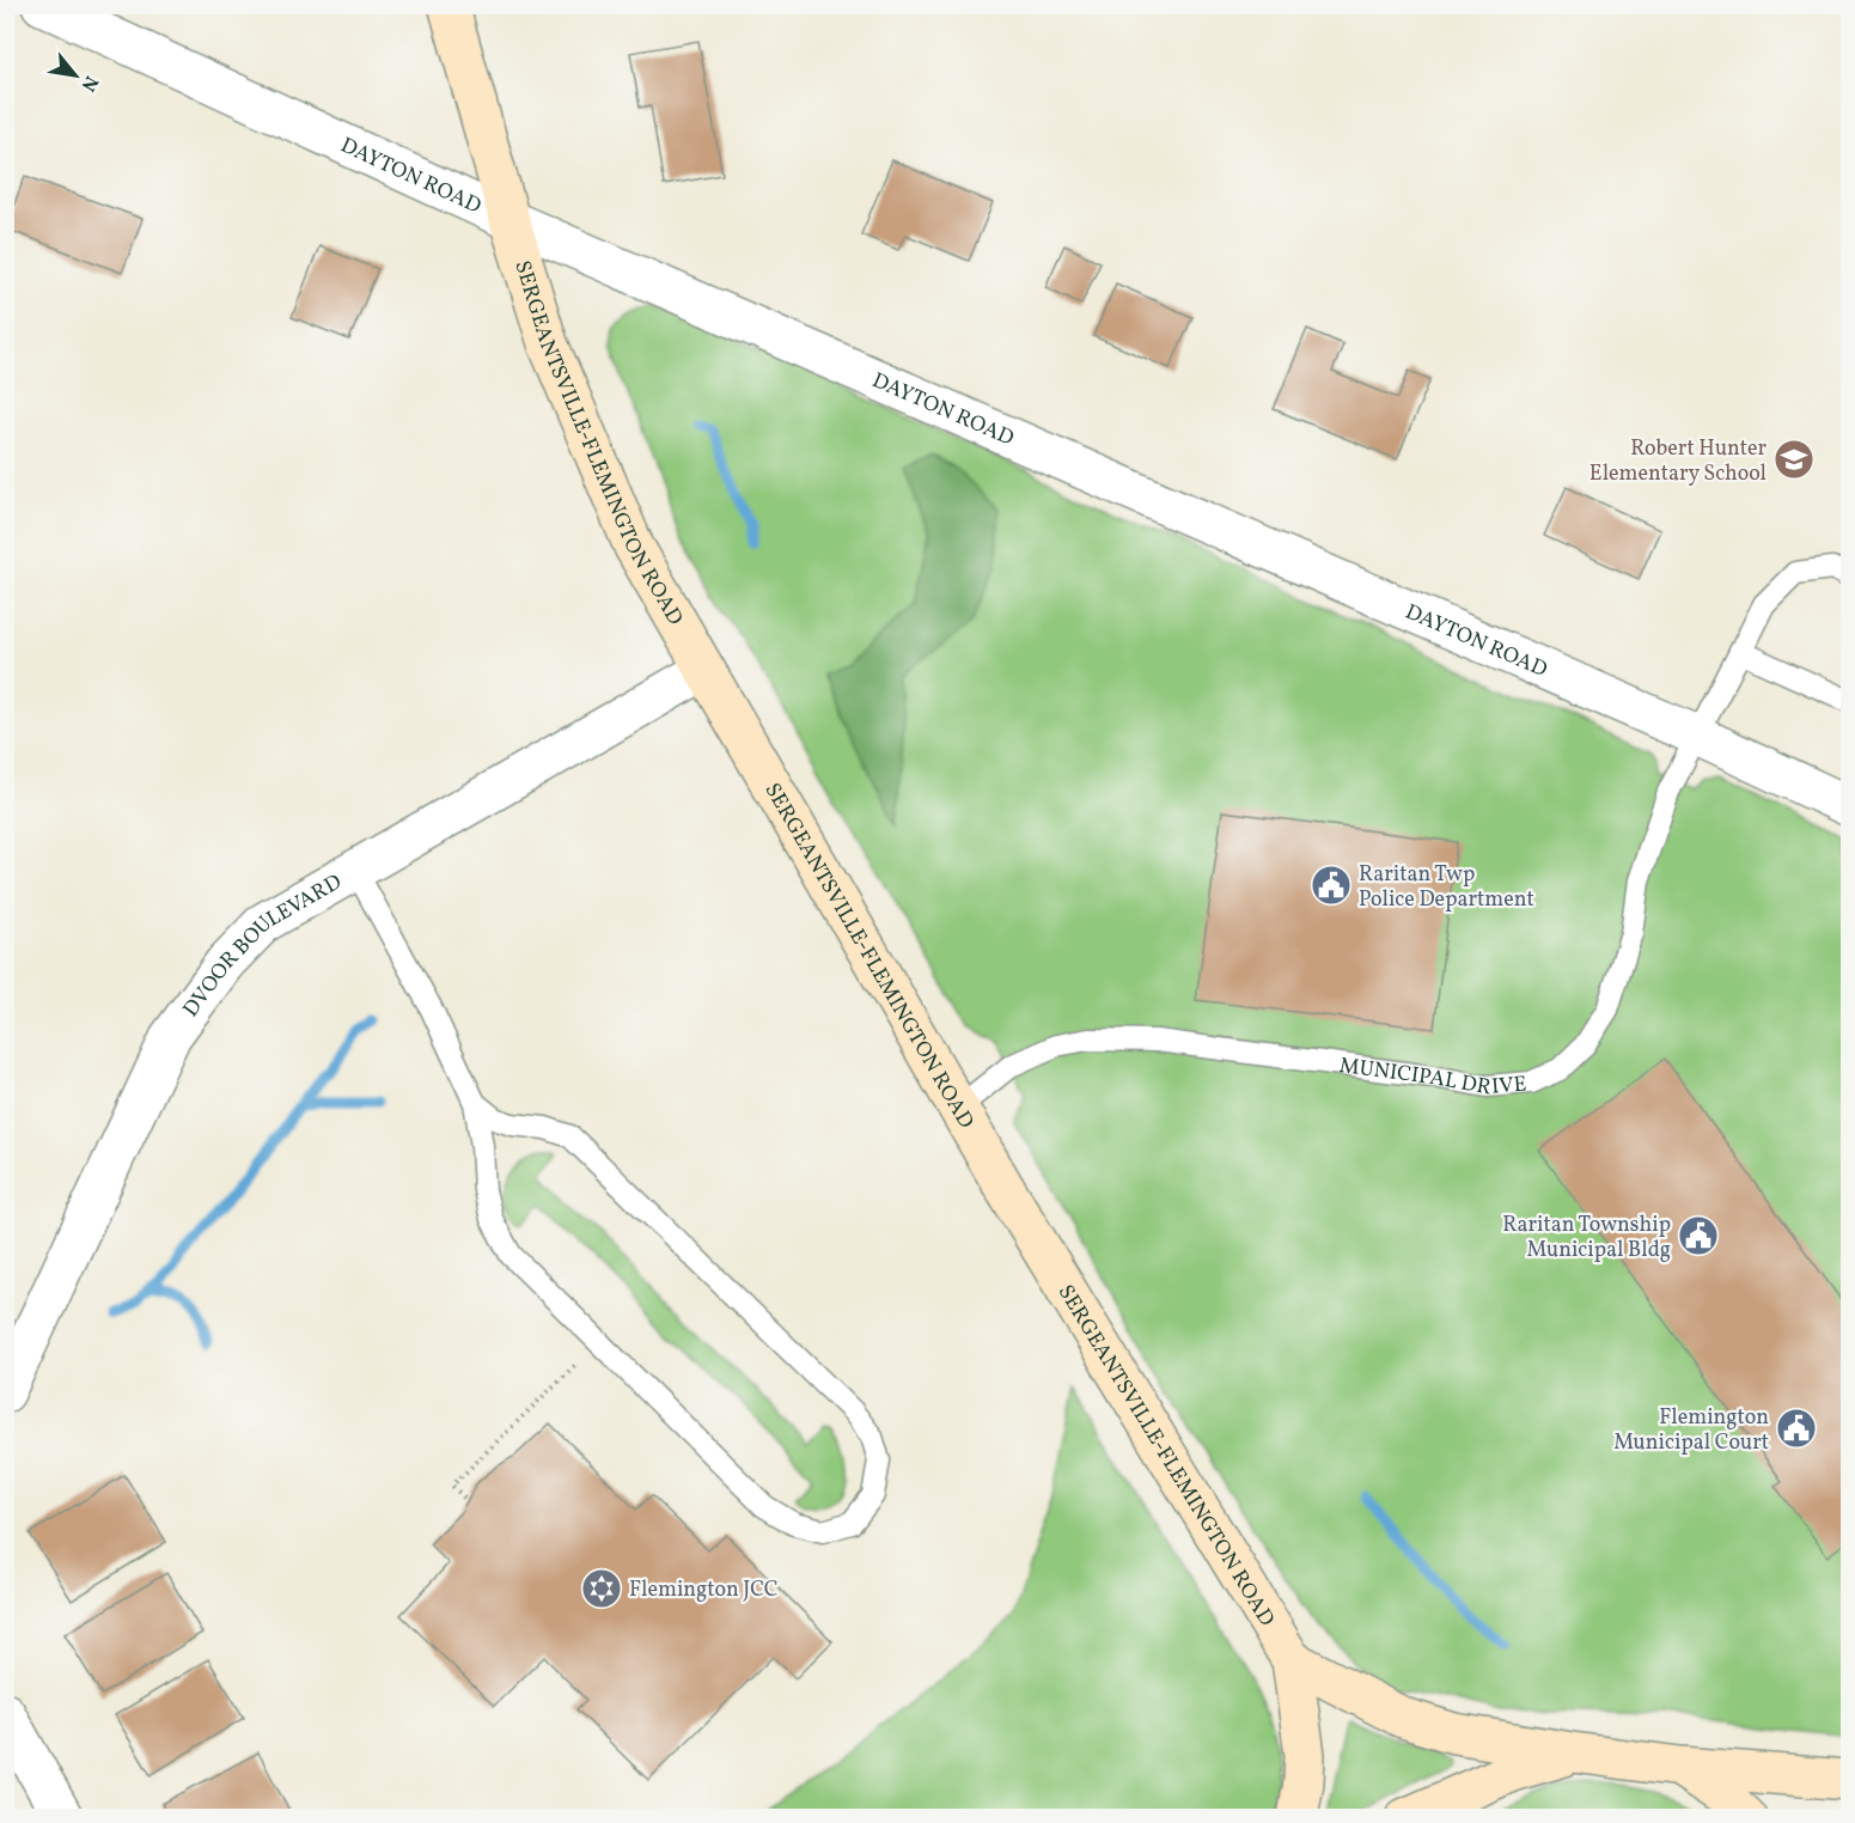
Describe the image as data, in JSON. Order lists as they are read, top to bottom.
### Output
{
  "streets": {
    "main road": ["SERGEANTSVILLE-FLEMINGTON ROAD"],
    "street": ["DAYTON ROAD", "DVOOR BOULEVARD"],
    "lane": ["MUNICIPAL DRIVE"]
  },
  "crossings": [
    ["DAYTON ROAD", "SERGEANTSVILLE-FLEMINGTON ROAD"],
    ["DAYTON ROAD", "MUNICIPAL DRIVE"],
    ["SERGEANTSVILLE-FLEMINGTON ROAD", "DVOOR BOULEVARD"],
    ["SERGEANTSVILLE-FLEMINGTON ROAD", "MUNICIPAL DRIVE"]
  ],
  "places": {
    "school or university": ["Robert Hunter Elementary School"],
    "public building": ["Raritan Twp Police Department", "Raritan Township Municipal Bldg", "Flemington Municipal Court"],
    "synagogue": ["Flemington JCC"]
  },
  "north": "bottom right"
}
